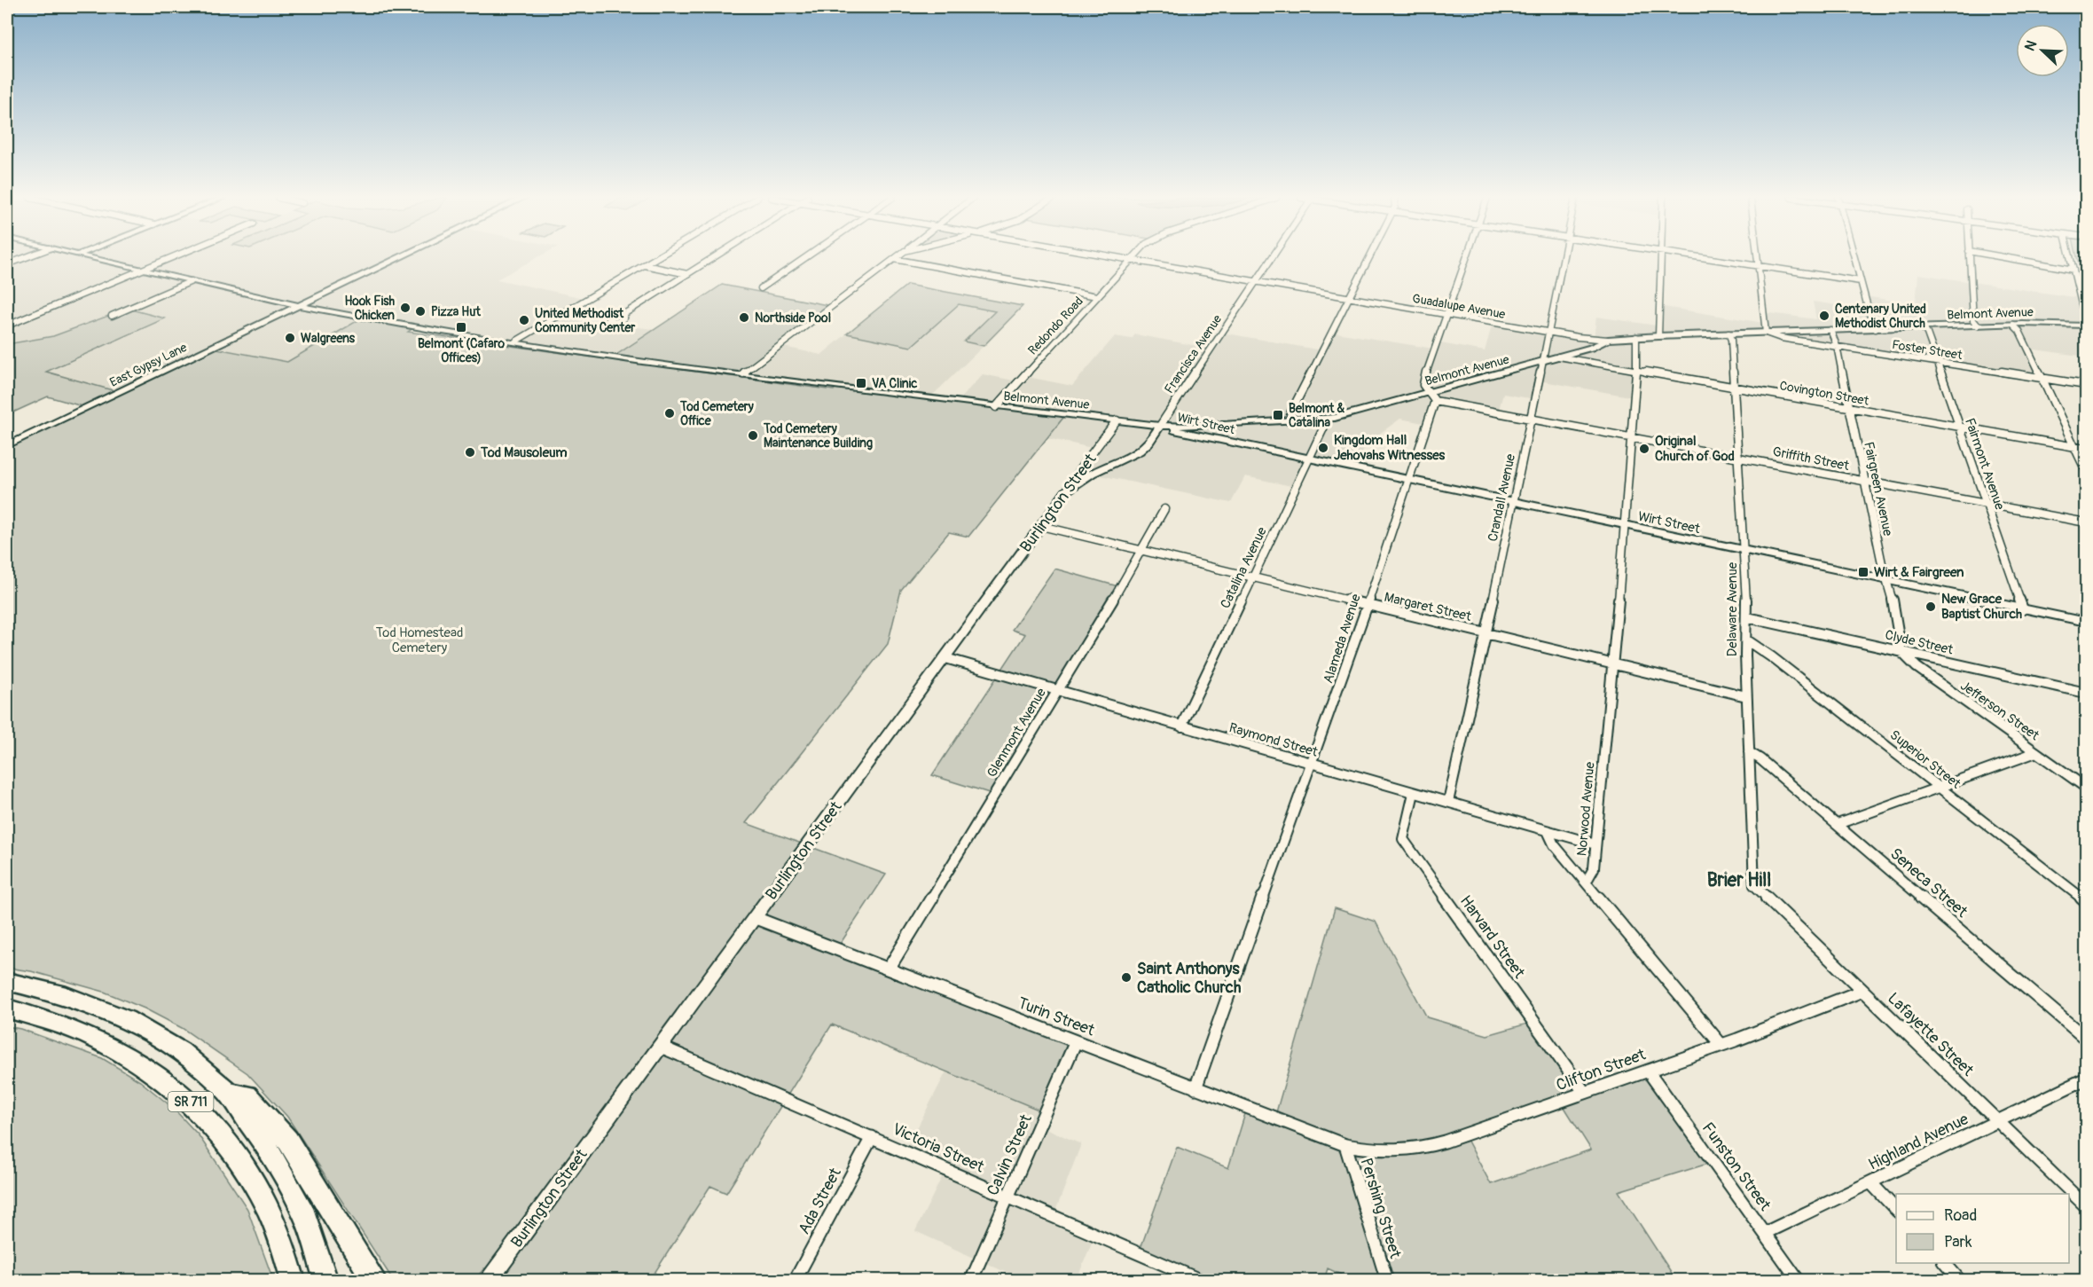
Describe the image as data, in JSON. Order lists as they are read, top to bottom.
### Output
{
  "streets": {
    "highway": ["SR 711"],
    "main road": [
      "Belmont Avenue",
      "Francisca Avenue",
      "East Gypsy Lane",
      "Wirt Street",
      "Burlington Street"
    ],
    "street": [
      "Guadalupe Avenue",
      "Redondo Road",
      "Foster Street",
      "Covington Street",
      "Griffith Street",
      "Fairmont Avenue",
      "Fairgreen Avenue",
      "Crandall Avenue",
      "Catalina Avenue",
      "Margaret Street",
      "Delaware Avenue",
      "Alameda Avenue",
      "Clyde Street",
      "Jefferson Street",
      "Glenmont Avenue",
      "Raymond Street",
      "Superior Street",
      "Norwood Avenue",
      "Seneca Street",
      "Harvard Street",
      "Turin Street",
      "Lafayette Street",
      "Clifton Street",
      "Highland Avenue",
      "Victoria Street",
      "Calvin Street",
      "Funston Street",
      "Ada Street",
      "Pershing Street"
    ]
  },
  "crossings": [
    ["Guadalupe Avenue", "Belmont Avenue"],
    ["Guadalupe Avenue", "Redondo Road"],
    ["Guadalupe Avenue", "Francisca Avenue"],
    ["Guadalupe Avenue", "Crandall Avenue"],
    ["Belmont Avenue", "Redondo Road"],
    ["Belmont Avenue", "Foster Street"],
    ["Belmont Avenue", "Francisca Avenue"],
    ["Belmont Avenue", "East Gypsy Lane"],
    ["Belmont Avenue", "Covington Street"],
    ["Belmont Avenue", "Wirt Street"],
    ["Belmont Avenue", "Fairmont Avenue"],
    ["Belmont Avenue", "Fairgreen Avenue"],
    ["Belmont Avenue", "Crandall Avenue"],
    ["Belmont Avenue", "Burlington Street"],
    ["Belmont Avenue", "Catalina Avenue"],
    ["Belmont Avenue", "Delaware Avenue"],
    ["Foster Street", "Fairmont Avenue"],
    ["Foster Street", "Fairgreen Avenue"],
    ["Francisca Avenue", "Wirt Street"],
    ["Francisca Avenue", "Burlington Street"],
    ["Covington Street", "Fairmont Avenue"],
    ["Covington Street", "Fairgreen Avenue"],
    ["Covington Street", "Delaware Avenue"],
    ["Covington Street", "Norwood Avenue"],
    ["Wirt Street", "Fairmont Avenue"],
    ["Wirt Street", "Fairgreen Avenue"],
    ["Wirt Street", "Crandall Avenue"],
    ["Wirt Street", "Catalina Avenue"],
    ["Wirt Street", "Delaware Avenue"],
    ["Wirt Street", "Alameda Avenue"],
    ["Wirt Street", "Norwood Avenue"],
    ["Griffith Street", "Fairmont Avenue"],
    ["Griffith Street", "Fairgreen Avenue"],
    ["Griffith Street", "Crandall Avenue"],
    ["Griffith Street", "Delaware Avenue"],
    ["Griffith Street", "Alameda Avenue"],
    ["Griffith Street", "Norwood Avenue"],
    ["Fairgreen Avenue", "Clyde Street"],
    ["Fairgreen Avenue", "Jefferson Street"],
    ["Crandall Avenue", "Margaret Street"],
    ["Crandall Avenue", "Raymond Street"],
    ["Burlington Street", "Margaret Street"],
    ["Burlington Street", "Raymond Street"],
    ["Burlington Street", "Turin Street"],
    ["Burlington Street", "Victoria Street"],
    ["Catalina Avenue", "Margaret Street"],
    ["Catalina Avenue", "Raymond Street"],
    ["Margaret Street", "Delaware Avenue"],
    ["Margaret Street", "Alameda Avenue"],
    ["Margaret Street", "Glenmont Avenue"],
    ["Margaret Street", "Norwood Avenue"],
    ["Delaware Avenue", "Clyde Street"],
    ["Delaware Avenue", "Superior Street"],
    ["Delaware Avenue", "Seneca Street"],
    ["Delaware Avenue", "Lafayette Street"],
    ["Alameda Avenue", "Raymond Street"],
    ["Alameda Avenue", "Turin Street"],
    ["Clyde Street", "Jefferson Street"],
    ["Glenmont Avenue", "Raymond Street"],
    ["Glenmont Avenue", "Turin Street"],
    ["Raymond Street", "Norwood Avenue"],
    ["Raymond Street", "Harvard Street"],
    ["Harvard Street", "Clifton Street"],
    ["Turin Street", "Clifton Street"],
    ["Turin Street", "Calvin Street"],
    ["Turin Street", "Pershing Street"],
    ["Lafayette Street", "Clifton Street"],
    ["Lafayette Street", "Highland Avenue"],
    ["Clifton Street", "Funston Street"],
    ["Clifton Street", "Pershing Street"],
    ["Highland Avenue", "Funston Street"],
    ["Victoria Street", "Calvin Street"],
    ["Victoria Street", "Ada Street"]
  ],
  "districts": ["Brier Hill"],
  "parks": ["Tod Homestead Cemetery"],
  "places": {
    "other": [
      "Hook Fish Chicken",
      "Pizza Hut",
      "Centenary United Methodist Church",
      "Northside Pool",
      "United Methodist Community Center",
      "Walgreens",
      "Tod Cemetery Office",
      "Tod Cemetery Maintenance Building",
      "Kingdom Hall Jehovahs Witnesses",
      "Original Church of God",
      "Tod Mausoleum",
      "New Grace Baptist Church",
      "Saint Anthonys Catholic Church"
    ],
    "transit": [
      "Belmont (Cafaro Offices)",
      "VA Clinic",
      "Belmont & Catalina",
      "Wirt & Fairgreen"
    ]
  },
  "legend": ["Road", "Park"],
  "north": "top left"
}
